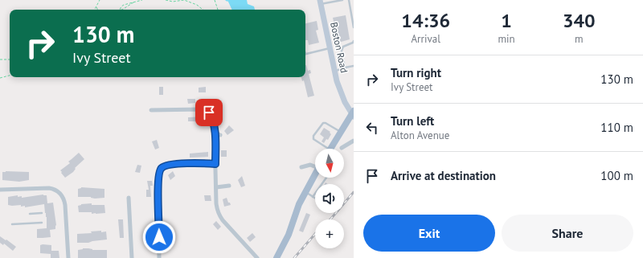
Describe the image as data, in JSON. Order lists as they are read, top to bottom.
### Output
{
  "streets": {
    "street": ["Boston Road"]
  },
  "north": "bottom",
  "page": {
    "eta": [
      "14:36",
      "Arrival",
      "1",
      "min",
      "340",
      "m"
    ],
    "turn": ["130 m", "Ivy Street"],
    "list": [
      {
        "name": "Turn right",
        "note": "Ivy Street",
        "value": "130 m"
      },
      {
        "name": "Turn left",
        "note": "Alton Avenue",
        "value": "110 m"
      },
      {
        "name": "Arrive at destination",
        "value": "100 m"
      }
    ],
    "map_buttons": "+",
    "buttons": ["Exit", "Share"]
  }
}
